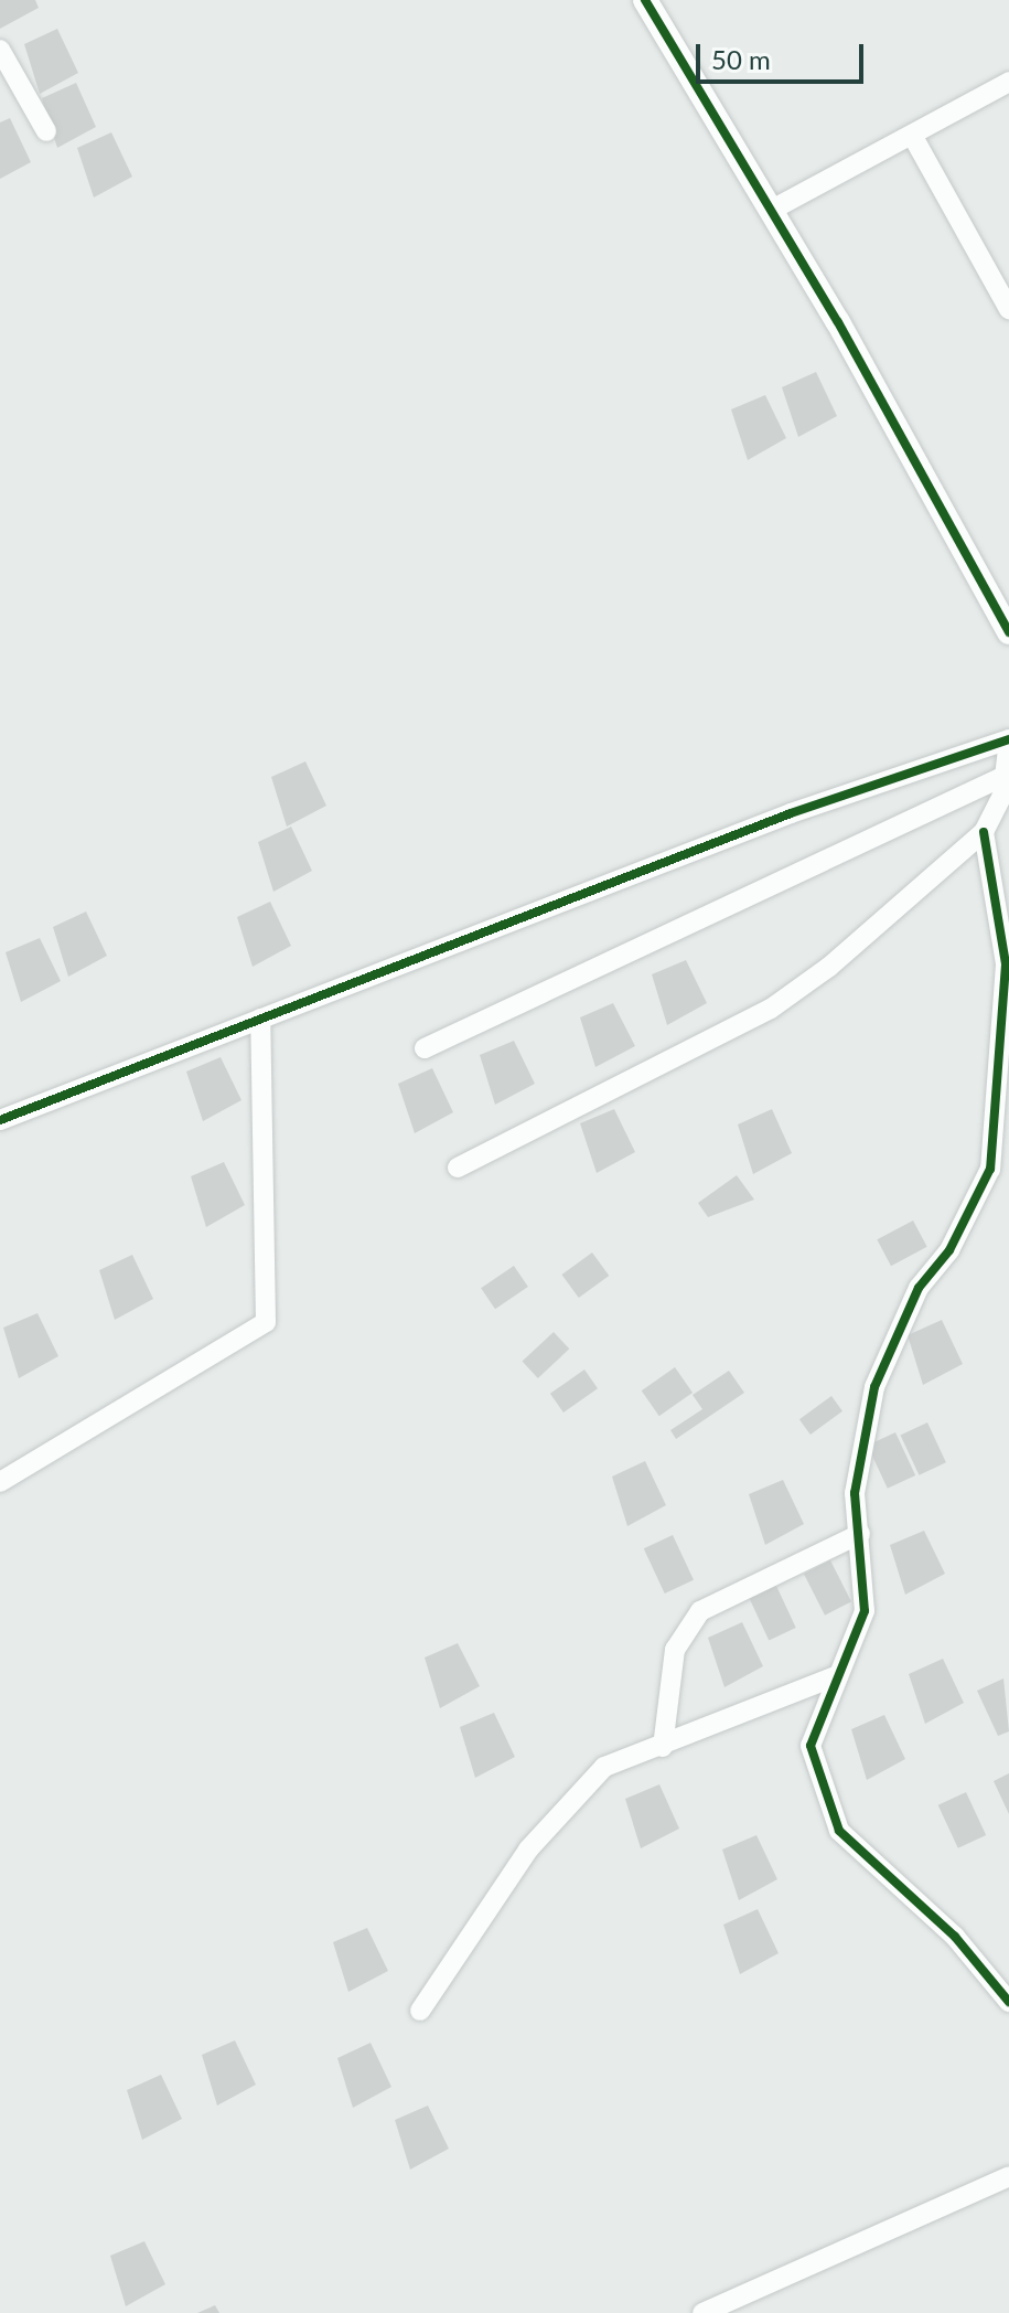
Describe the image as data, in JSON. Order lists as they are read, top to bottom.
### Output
{
  "scale_bar": "50 m"
}
